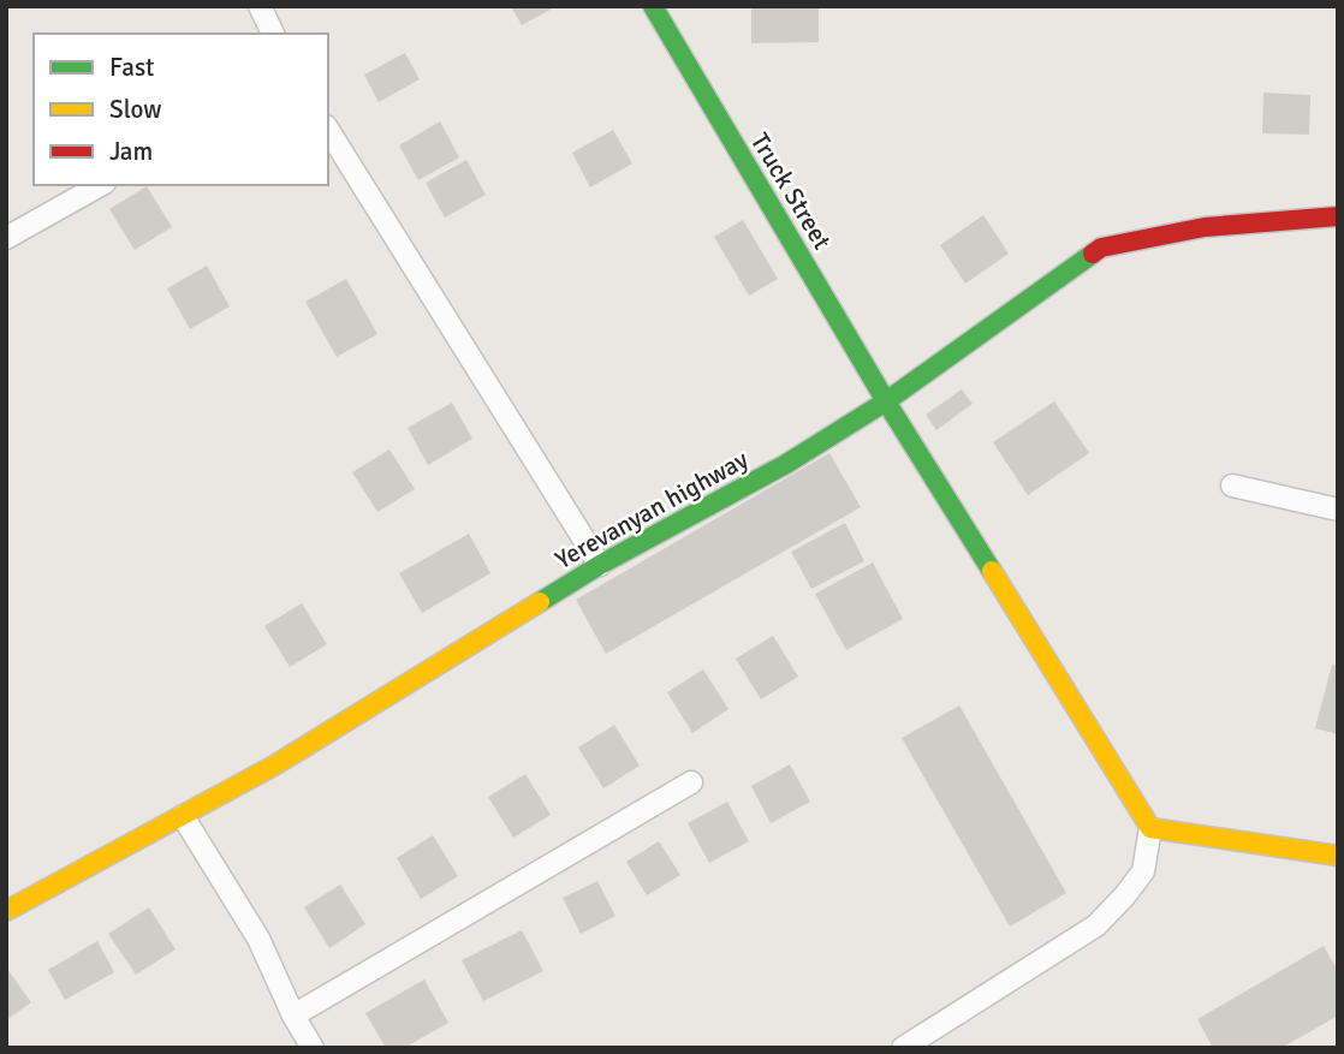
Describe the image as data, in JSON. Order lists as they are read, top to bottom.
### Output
{
  "streets": {
    "main road": ["Truck Street", "Yerevanyan highway"]
  },
  "crossings": [
    ["Truck Street", "Yerevanyan highway"]
  ],
  "legend": ["Fast", "Slow", "Jam"]
}
